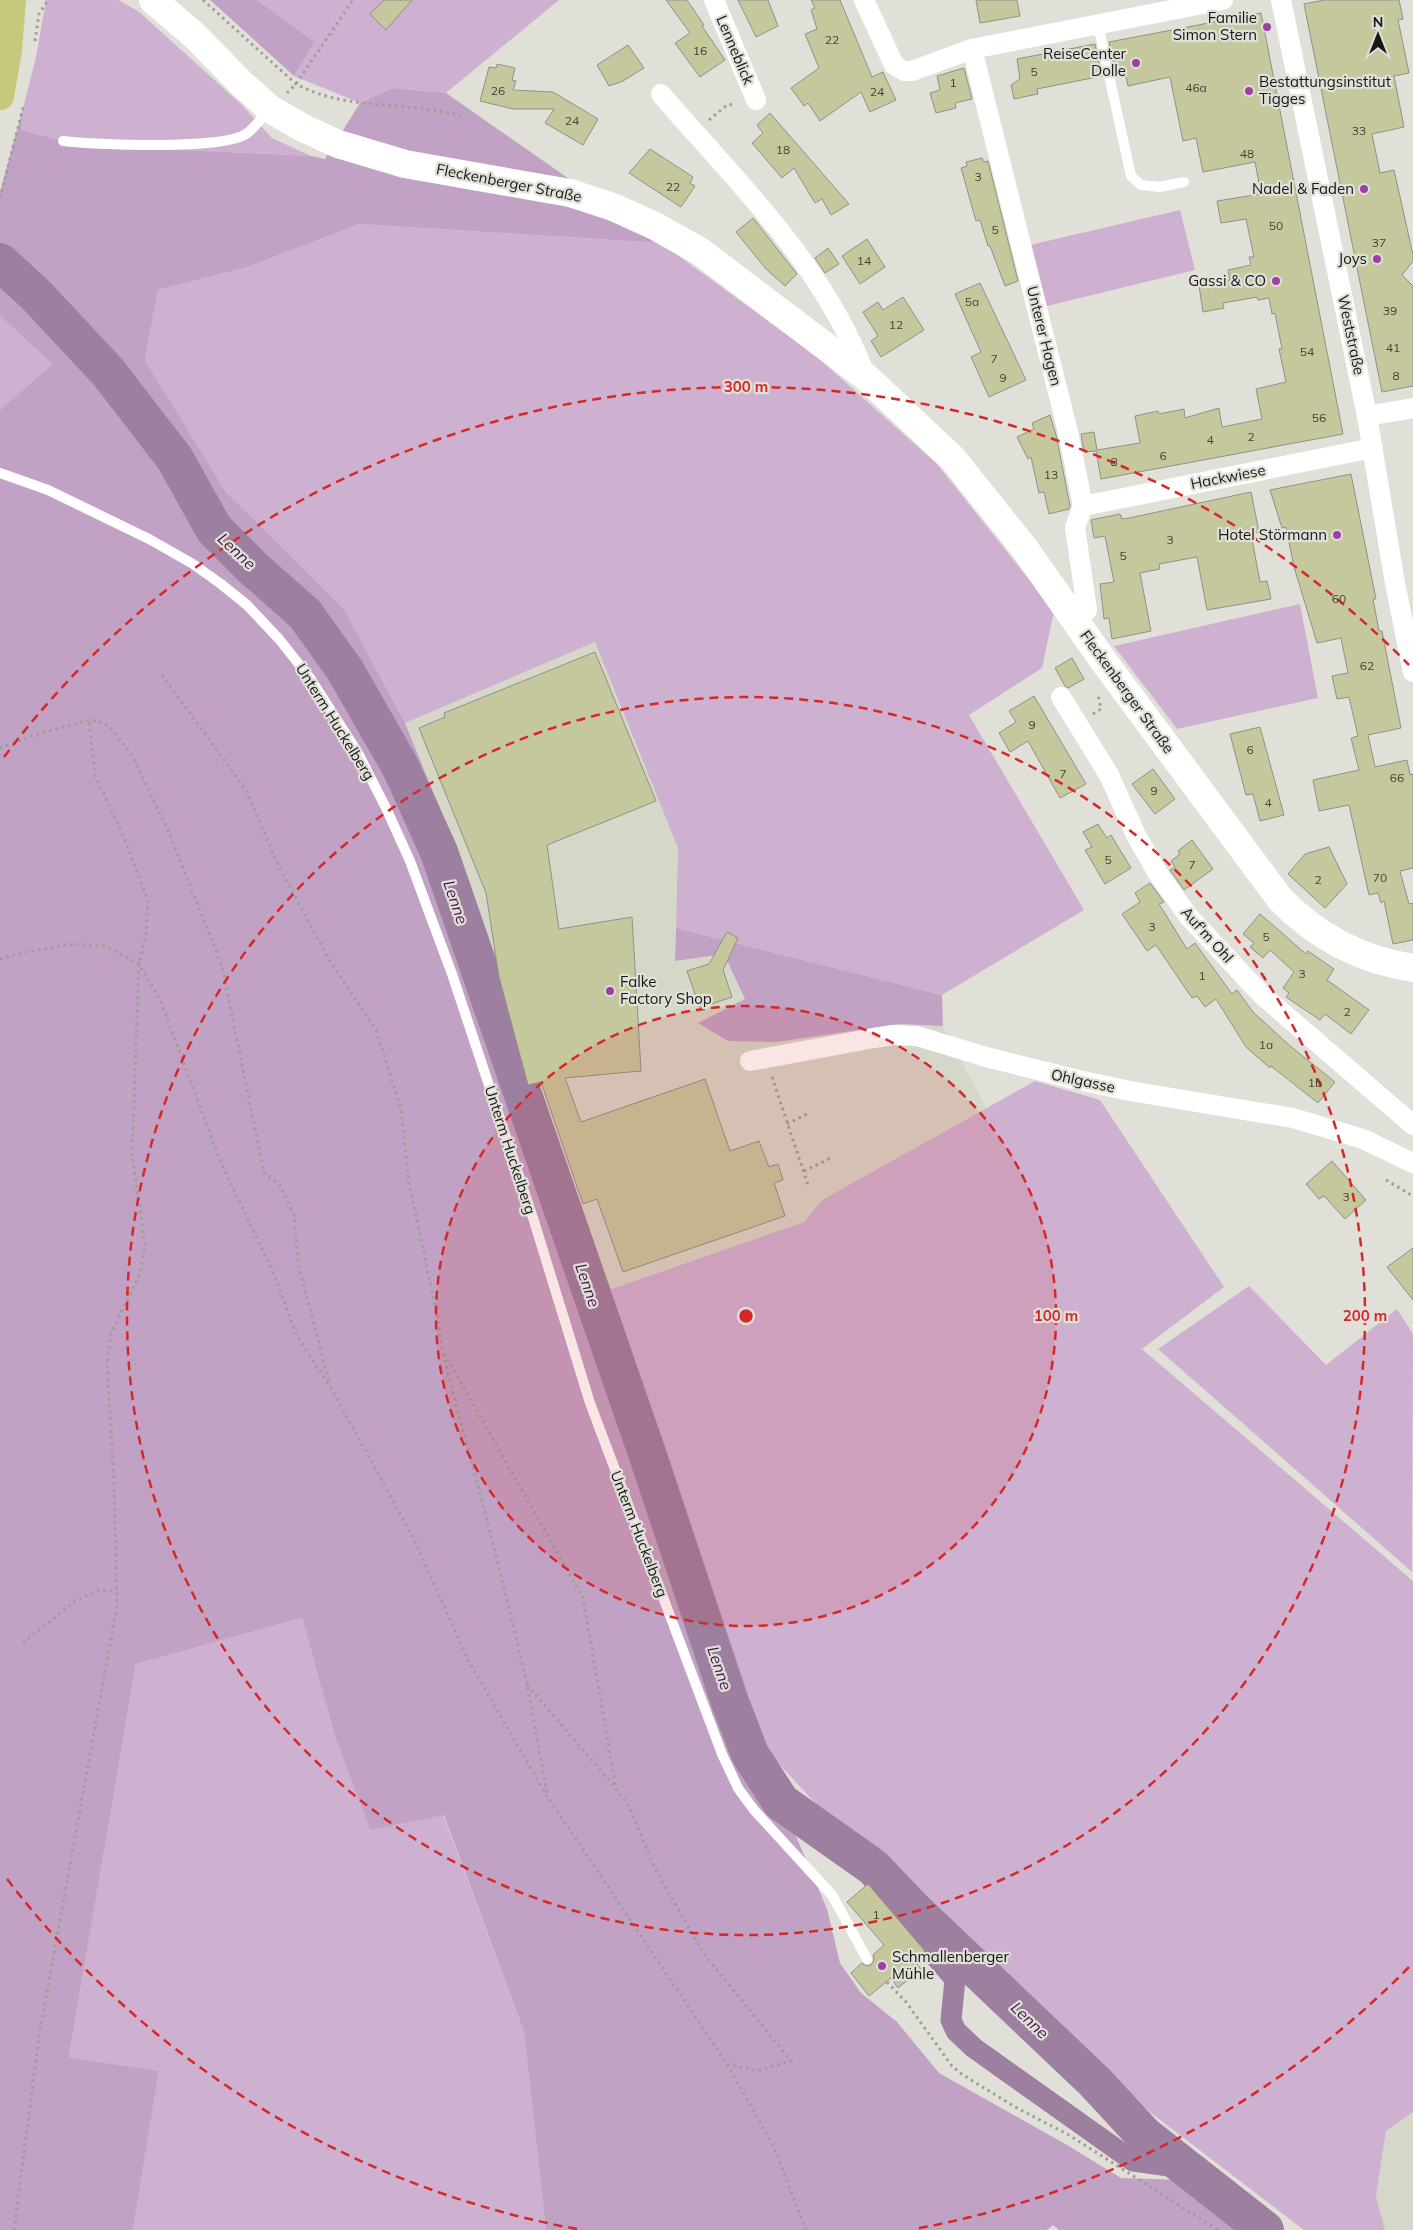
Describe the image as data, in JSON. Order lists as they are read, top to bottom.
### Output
{
  "streets": {
    "street": [
      "Lenneblick",
      "Fleckenberger Straße",
      "Weststraße",
      "Unterer Hagen",
      "Hackwiese",
      "Auf'm Ohl",
      "Ohlgasse"
    ],
    "lane": ["Unterm Huckelberg"]
  },
  "crossings": [
    ["Fleckenberger Straße", "Unterer Hagen"],
    ["Weststraße", "Hackwiese"],
    ["Unterer Hagen", "Hackwiese"]
  ],
  "water": ["Lenne"],
  "places": [
    "Familie Simon Stern",
    "ReiseCenter Dolle",
    "Bestattungsinstitut Tigges",
    "Nadel & Faden",
    "Joys",
    "Gassi & CO",
    "Hotel Störmann",
    "Falke Factory Shop",
    "Schmallenberger Mühle"
  ],
  "house_numbers": [
    "22",
    "16",
    "5",
    "1",
    "46a",
    "26",
    "24",
    "24",
    "33",
    "18",
    "48",
    "3",
    "22",
    "50",
    "5",
    "37",
    "14",
    "5a",
    "39",
    "12",
    "41",
    "54",
    "7",
    "8",
    "9",
    "56",
    "2",
    "4",
    "6",
    "8",
    "13",
    "3",
    "5",
    "60",
    "62",
    "9",
    "6",
    "7",
    "66",
    "9",
    "4",
    "5",
    "7",
    "70",
    "2",
    "3",
    "5",
    "3",
    "1",
    "2",
    "1a",
    "1b",
    "3",
    "1"
  ],
  "north": "top",
  "rings": ["300 m", "100 m", "200 m"]
}
